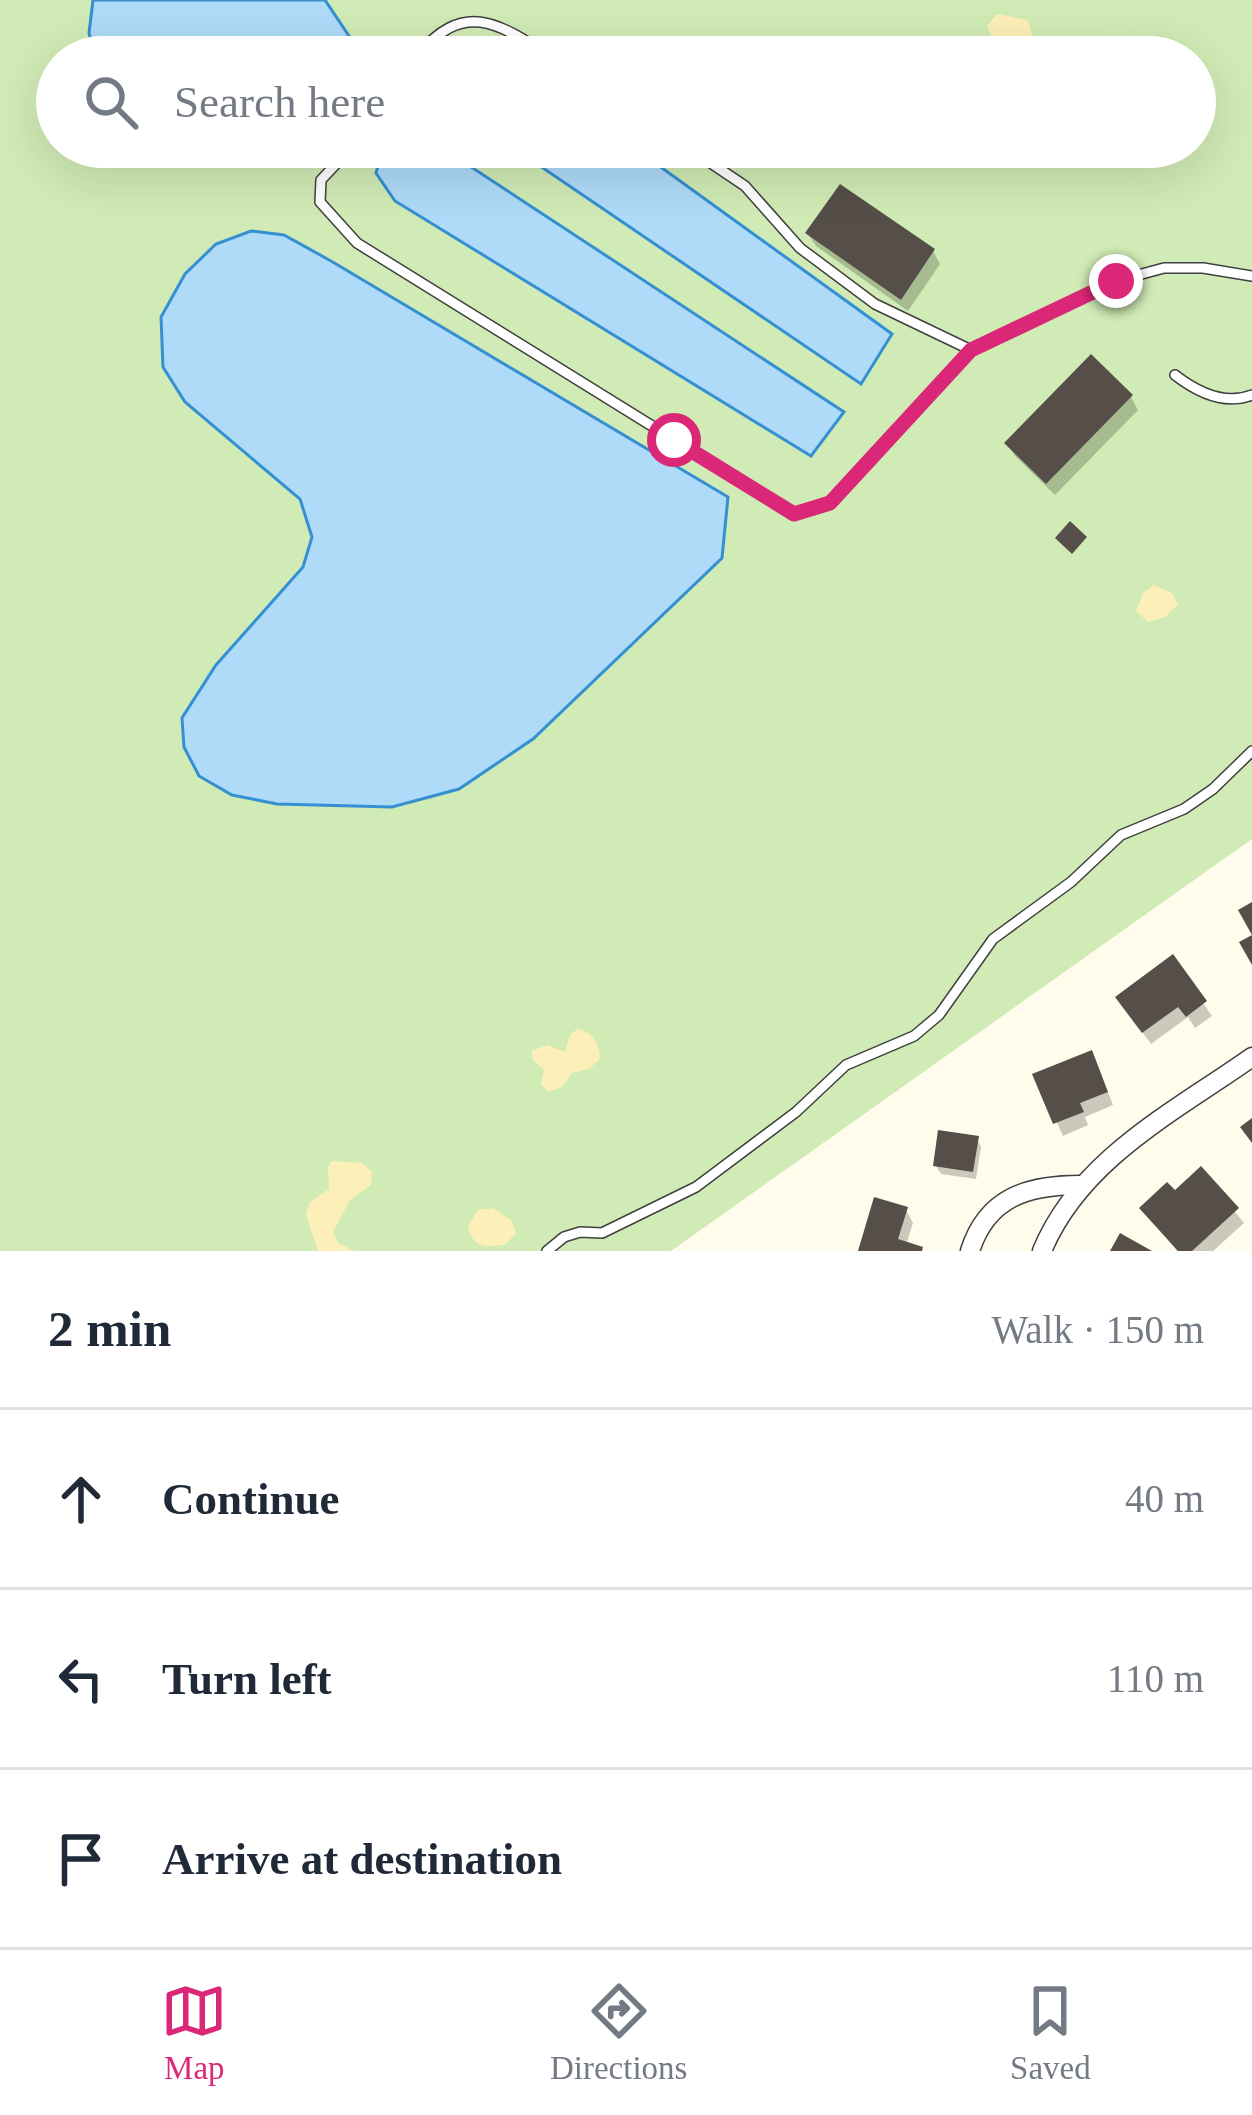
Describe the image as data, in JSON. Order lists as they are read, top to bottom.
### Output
{
  "page": {
    "search": "Search here",
    "heading": ["2 min", "Walk · 150 m"],
    "list": [
      ["Continue", "40 m"],
      ["Turn left", "110 m"],
      "Arrive at destination"
    ],
    "nav": ["Map", "Directions", "Saved"]
  }
}
